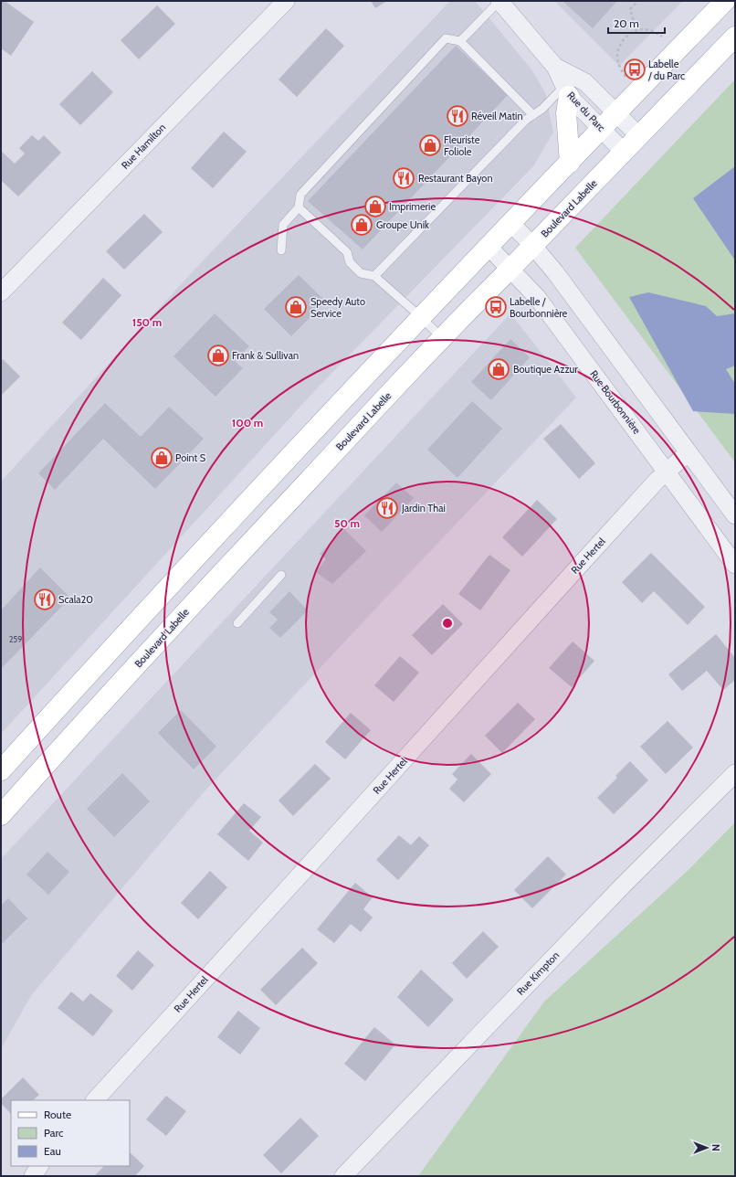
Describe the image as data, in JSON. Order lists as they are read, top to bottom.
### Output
{
  "streets": {
    "main road": ["Boulevard Labelle"],
    "street": [
      "Rue du Parc",
      "Rue Hamilton",
      "Rue Bourbonnière",
      "Rue Hertel",
      "Rue Kimpton"
    ]
  },
  "crossings": [
    ["Rue du Parc", "Boulevard Labelle"],
    ["Boulevard Labelle", "Rue Bourbonnière"],
    ["Rue Bourbonnière", "Rue Hertel"]
  ],
  "places": {
    "bus stop": ["Labelle / du Parc", "Labelle / Bourbonnière"],
    "restaurant": [
      "Réveil Matin",
      "Restaurant Bayon",
      "Jardin Thai",
      "Scala20"
    ],
    "shop": [
      "Fleuriste Foliole",
      "Imprimerie",
      "Groupe Unik",
      "Speedy Auto Service",
      "Frank & Sullivan",
      "Boutique Azzur",
      "Point S"
    ]
  },
  "house_numbers": ["259"],
  "legend": ["Route", "Parc", "Eau"],
  "scale_bar": "20 m",
  "north": "right",
  "rings": ["150 m", "100 m", "50 m"]
}
